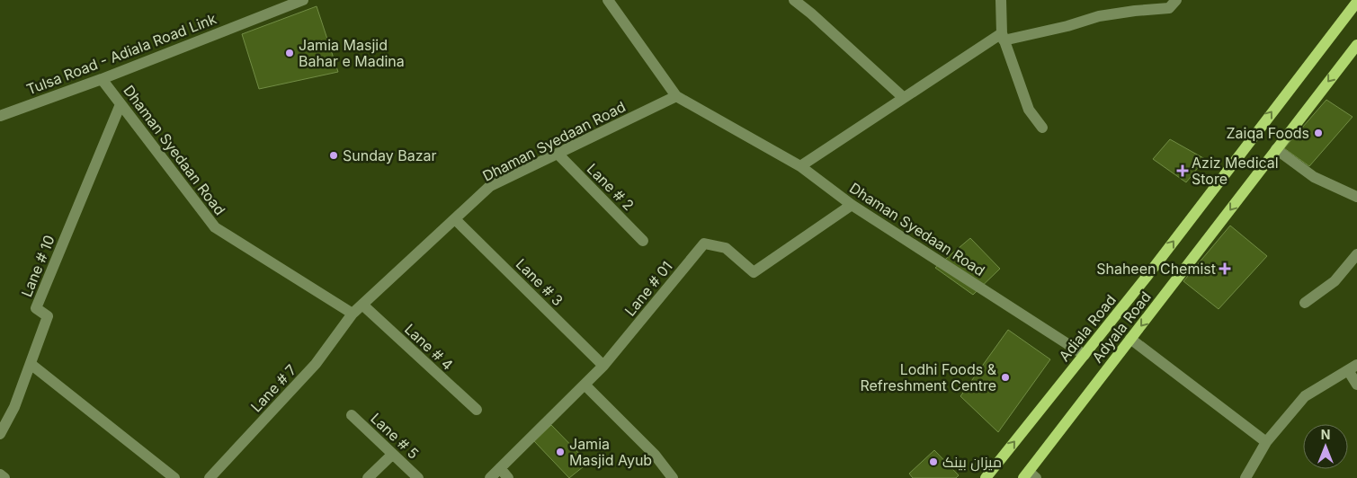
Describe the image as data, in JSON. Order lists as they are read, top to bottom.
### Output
{
  "streets": {
    "main road": ["Adyala Road", "Adiala Road"],
    "street": [
      "Tulsa Road - Adiala Road Link",
      "Dhaman Syedaan Road",
      "Lane # 2",
      "Lane # 10",
      "Lane # 3",
      "Lane # 01",
      "Lane # 4",
      "Lane # 7",
      "Lane # 5"
    ]
  },
  "crossings": [
    ["Tulsa Road - Adiala Road Link", "Dhaman Syedaan Road"],
    ["Dhaman Syedaan Road", "Lane # 2"],
    ["Dhaman Syedaan Road", "Lane # 10"],
    ["Dhaman Syedaan Road", "Lane # 3"],
    ["Dhaman Syedaan Road", "Lane # 01"],
    ["Dhaman Syedaan Road", "Adiala Road"],
    ["Dhaman Syedaan Road", "Lane # 4"],
    ["Dhaman Syedaan Road", "Lane # 7"],
    ["Lane # 3", "Lane # 01"]
  ],
  "one_way": ["Adyala Road", "Adiala Road"],
  "places": {
    "other": [
      "Jamia Masjid Bahar e Madina",
      "Zaiqa Foods",
      "Sunday Bazar",
      "Lodhi Foods & Refreshment Centre",
      "Jamia Masjid Ayub",
      "میزان بینک"
    ],
    "health": ["Aziz Medical Store", "Shaheen Chemist"]
  },
  "north": "top"
}
